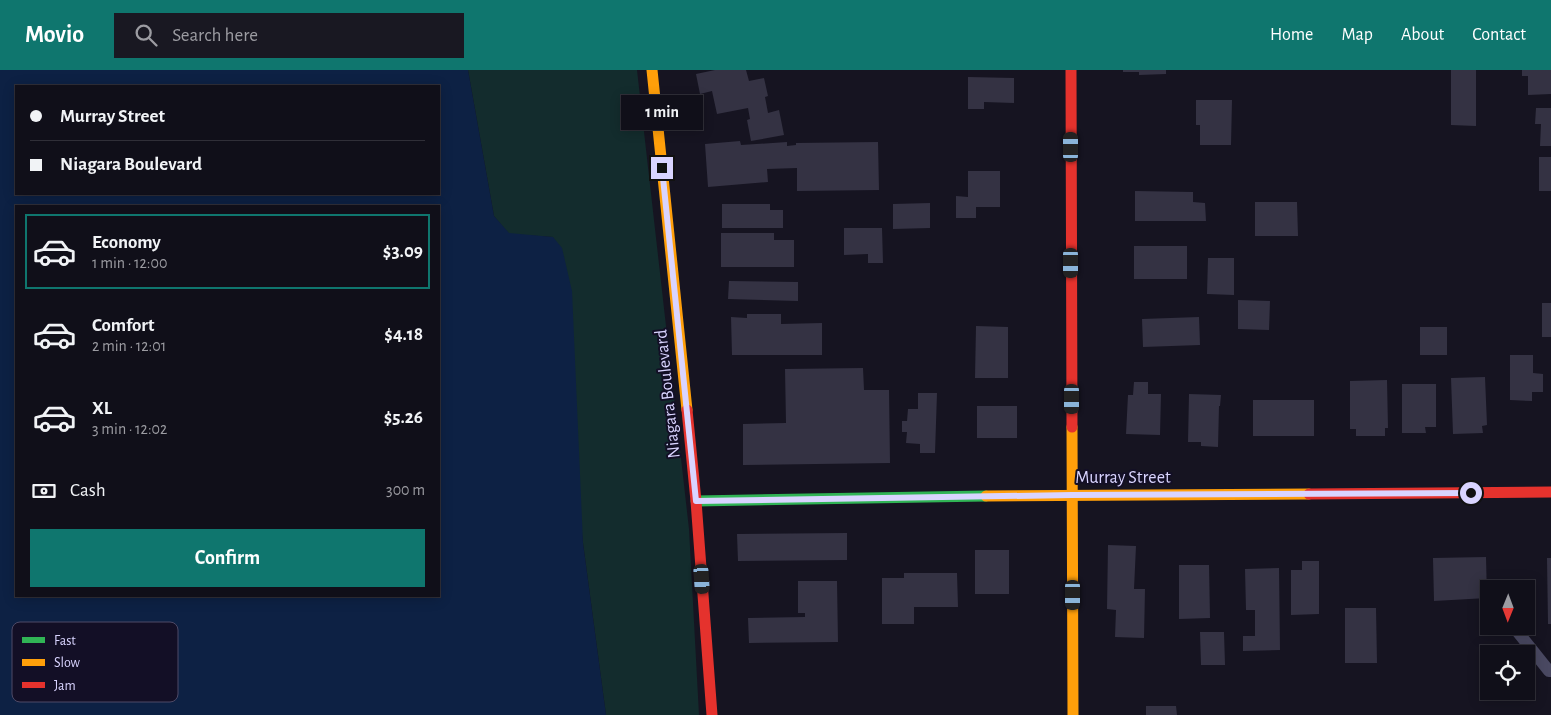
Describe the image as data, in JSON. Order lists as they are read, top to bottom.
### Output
{
  "streets": {
    "street": ["Niagara Boulevard", "Murray Street"]
  },
  "crossings": [
    ["Niagara Boulevard", "Murray Street"]
  ],
  "legend": ["Fast", "Slow", "Jam"],
  "north": "bottom",
  "page": {
    "header": "Movio",
    "search": "Search here",
    "nav": [
      "Home",
      "Map",
      "About",
      "Contact"
    ],
    "banner": ["Murray Street", "Niagara Boulevard"],
    "bubble": "1 min",
    "list": [
      {
        "name": "Economy",
        "note": "1 min · 12:00",
        "value": "$3.09"
      },
      {
        "name": "Comfort",
        "note": "2 min · 12:01",
        "value": "$4.18"
      },
      {
        "name": "XL",
        "note": "3 min · 12:02",
        "value": "$5.26"
      }
    ],
    "pay": ["Cash", "300 m"],
    "buttons": "Confirm"
  }
}
